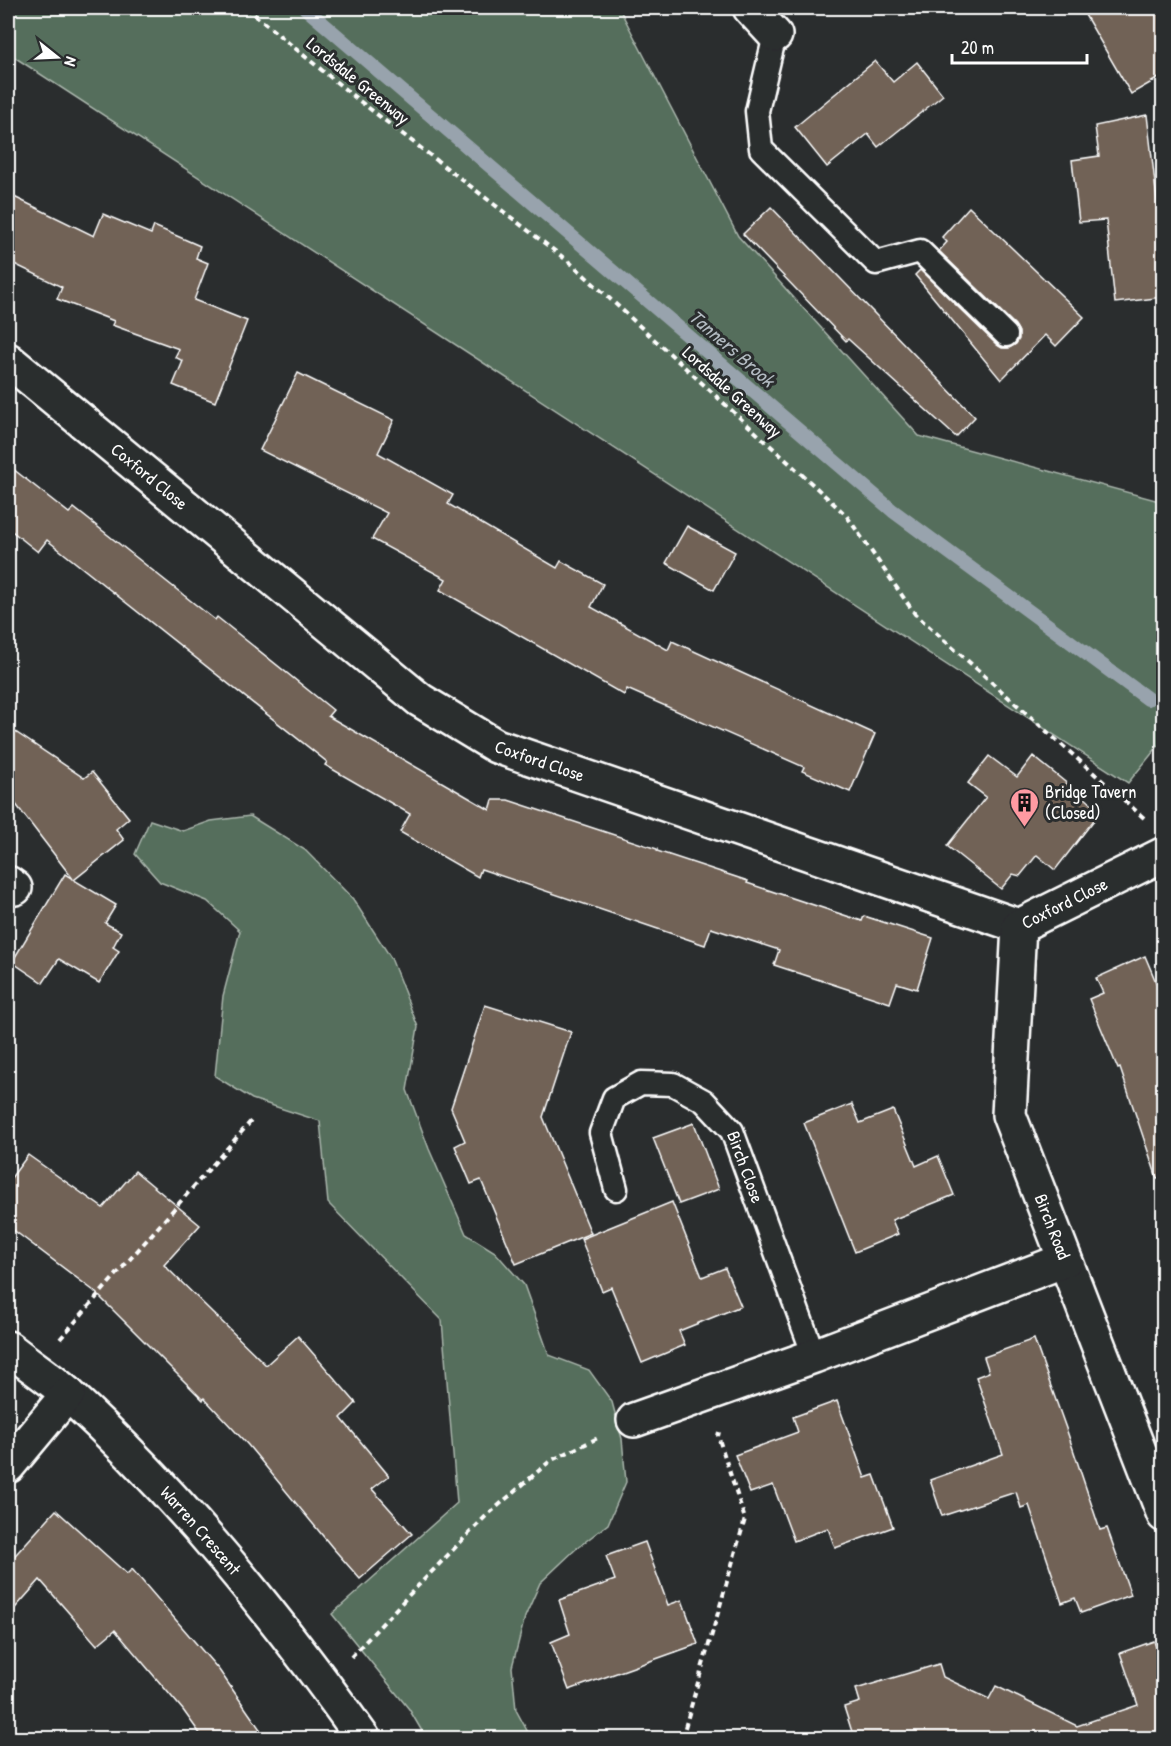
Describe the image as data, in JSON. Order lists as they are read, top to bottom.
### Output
{
  "streets": {
    "street": ["Coxford Close", "Birch Road", "Warren Crescent"],
    "lane": ["Birch Close"],
    "path": ["Lordsdale Greenway"]
  },
  "crossings": [
    ["Coxford Close", "Birch Road"]
  ],
  "water": ["Tanners Brook"],
  "places": {
    "building": ["Bridge Tavern (Closed)"]
  },
  "scale_bar": "20 m",
  "north": "right"
}
